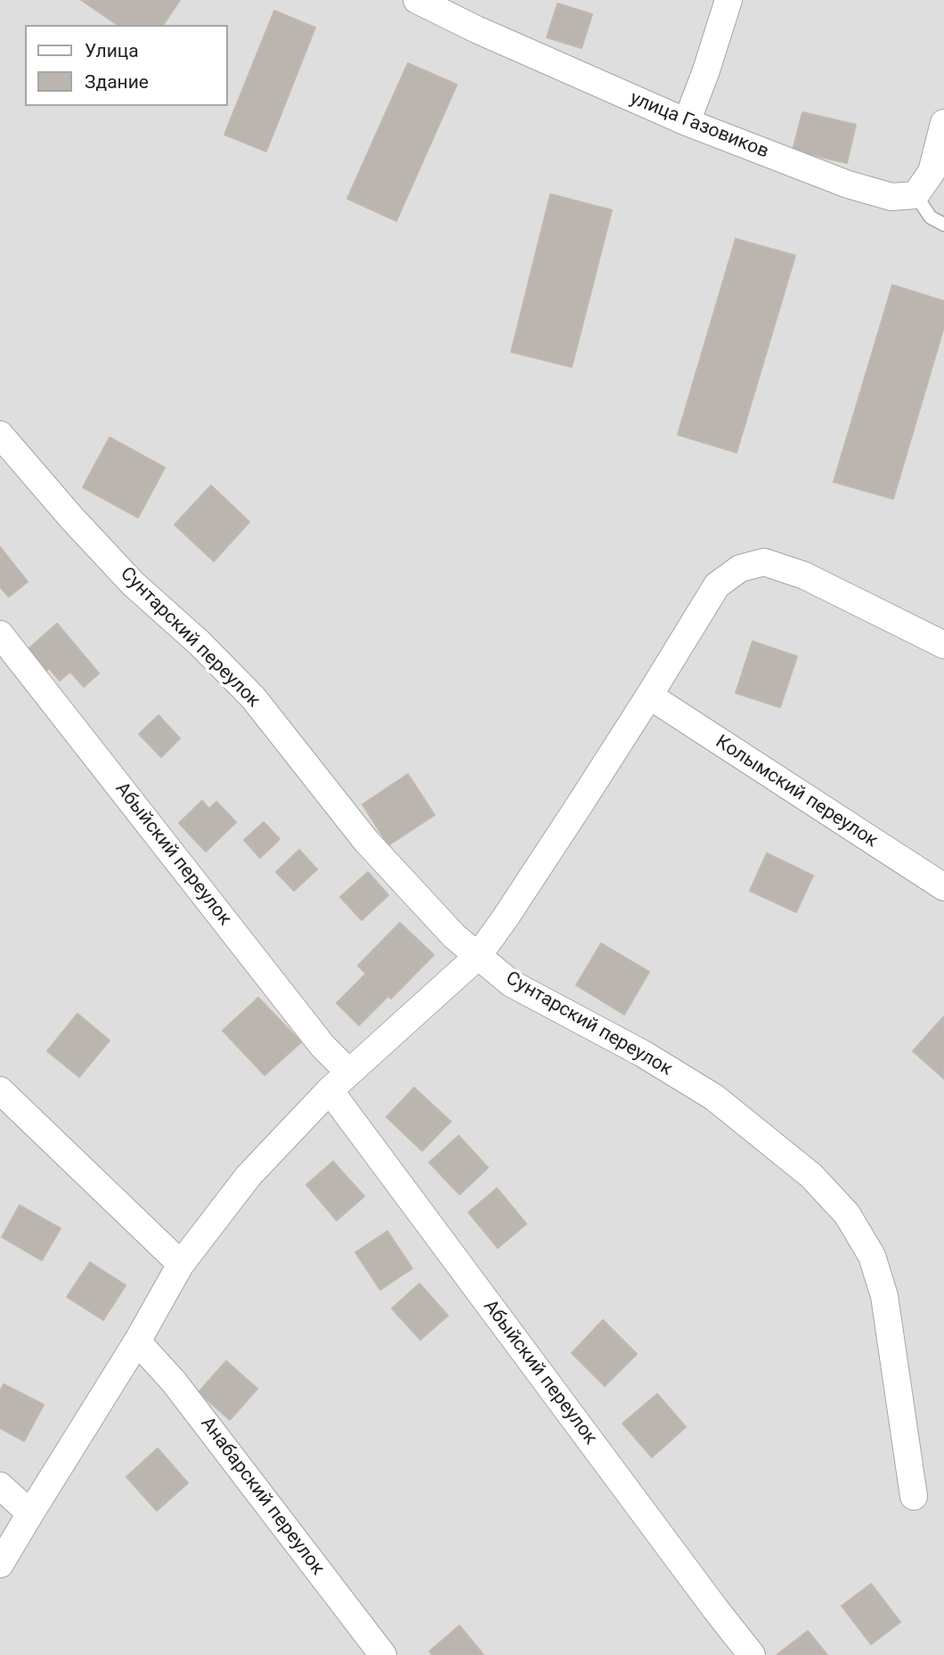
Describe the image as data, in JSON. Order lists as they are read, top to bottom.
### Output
{
  "streets": {
    "street": [
      "улица Газовиков",
      "Сунтарский переулок",
      "Колымский переулок",
      "Абыйский переулок",
      "Анабарский переулок"
    ]
  },
  "legend": ["Улица", "Здание"]
}
